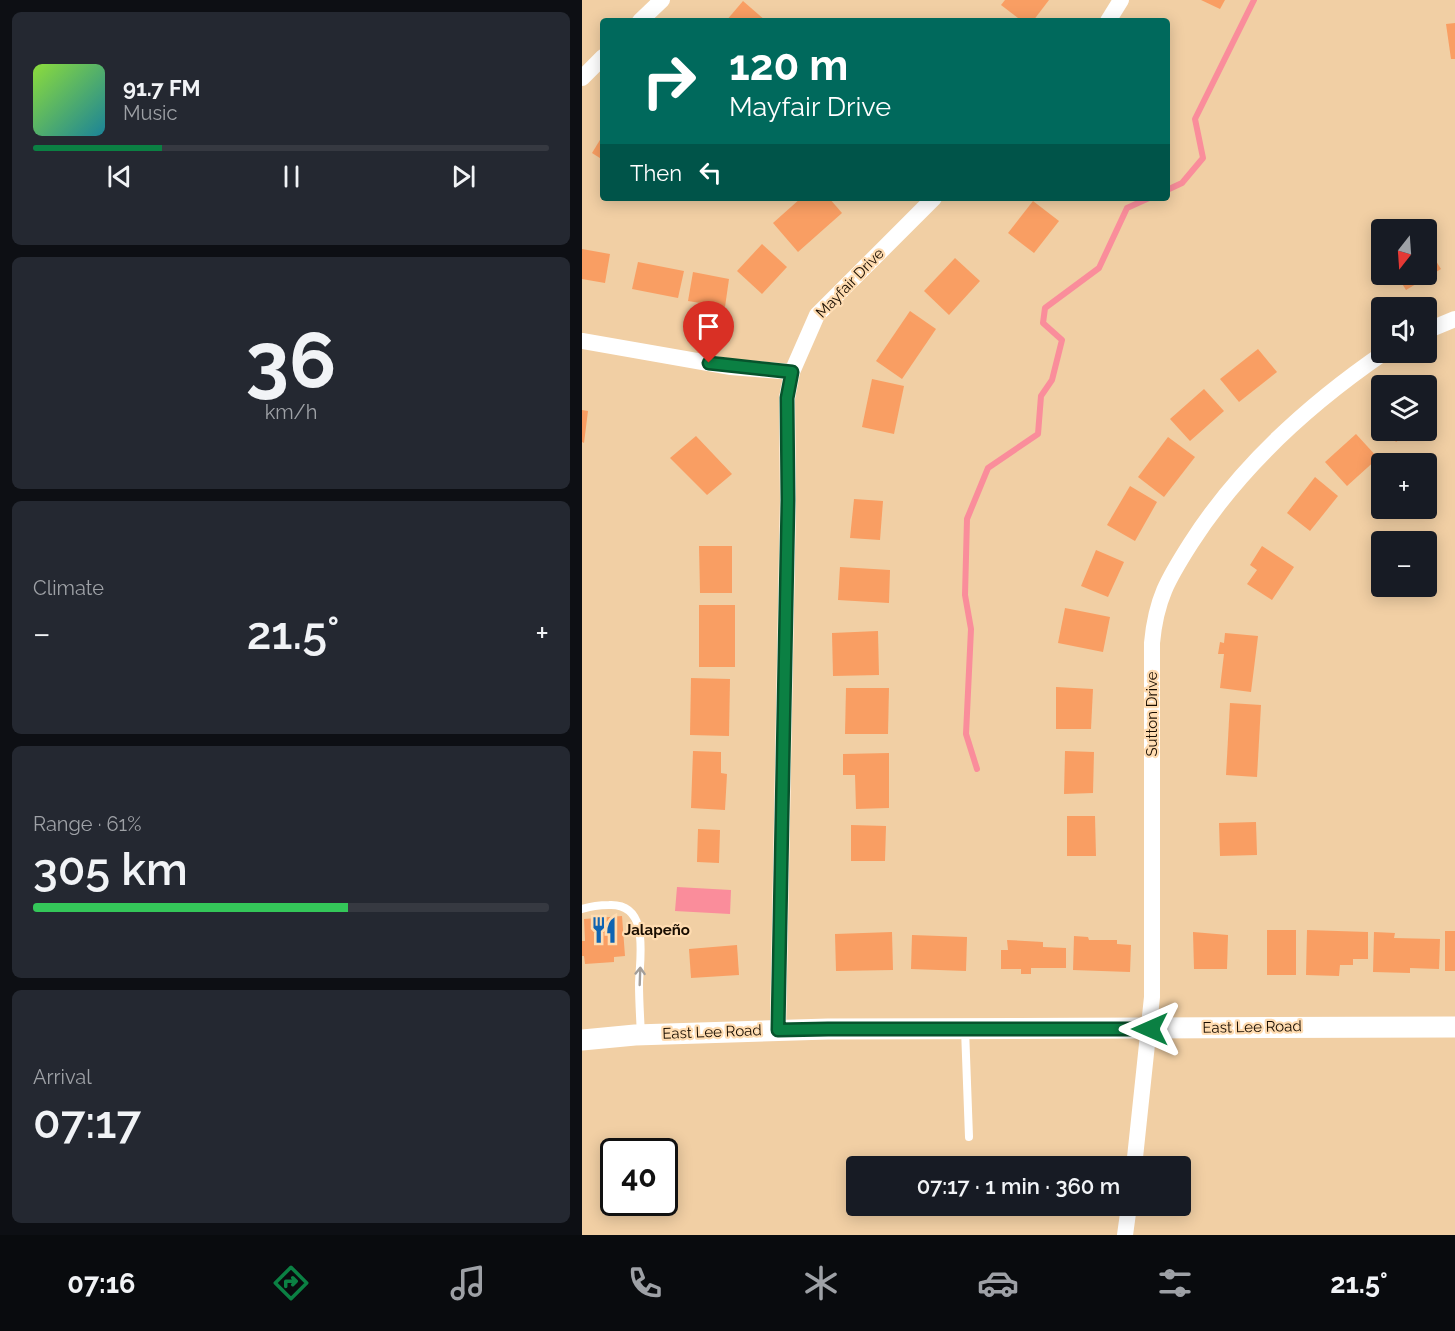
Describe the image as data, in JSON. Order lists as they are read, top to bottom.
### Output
{
  "streets": {
    "street": ["Mayfair Drive", "Sutton Drive", "East Lee Road"]
  },
  "crossings": [
    ["Mayfair Drive", "East Lee Road"],
    ["Sutton Drive", "East Lee Road"]
  ],
  "places": {
    "restaurant": ["Jalapeño"]
  },
  "north": "bottom",
  "page": {
    "turn": ["120 m", "Mayfair Drive"],
    "song": ["91.7 FM", "Music"],
    "then": "Then",
    "map_buttons": ["+", "−"],
    "tile": [
      ["36", "km/h"],
      "Climate",
      ["Range · 61%", "305 km"],
      ["Arrival", "07:17"]
    ],
    "heat": ["−", "21.5°", "+"],
    "limit": "40",
    "trip": "07:17 · 1 min · 360 m",
    "tabs": ["07:16", "21.5°"]
  }
}
